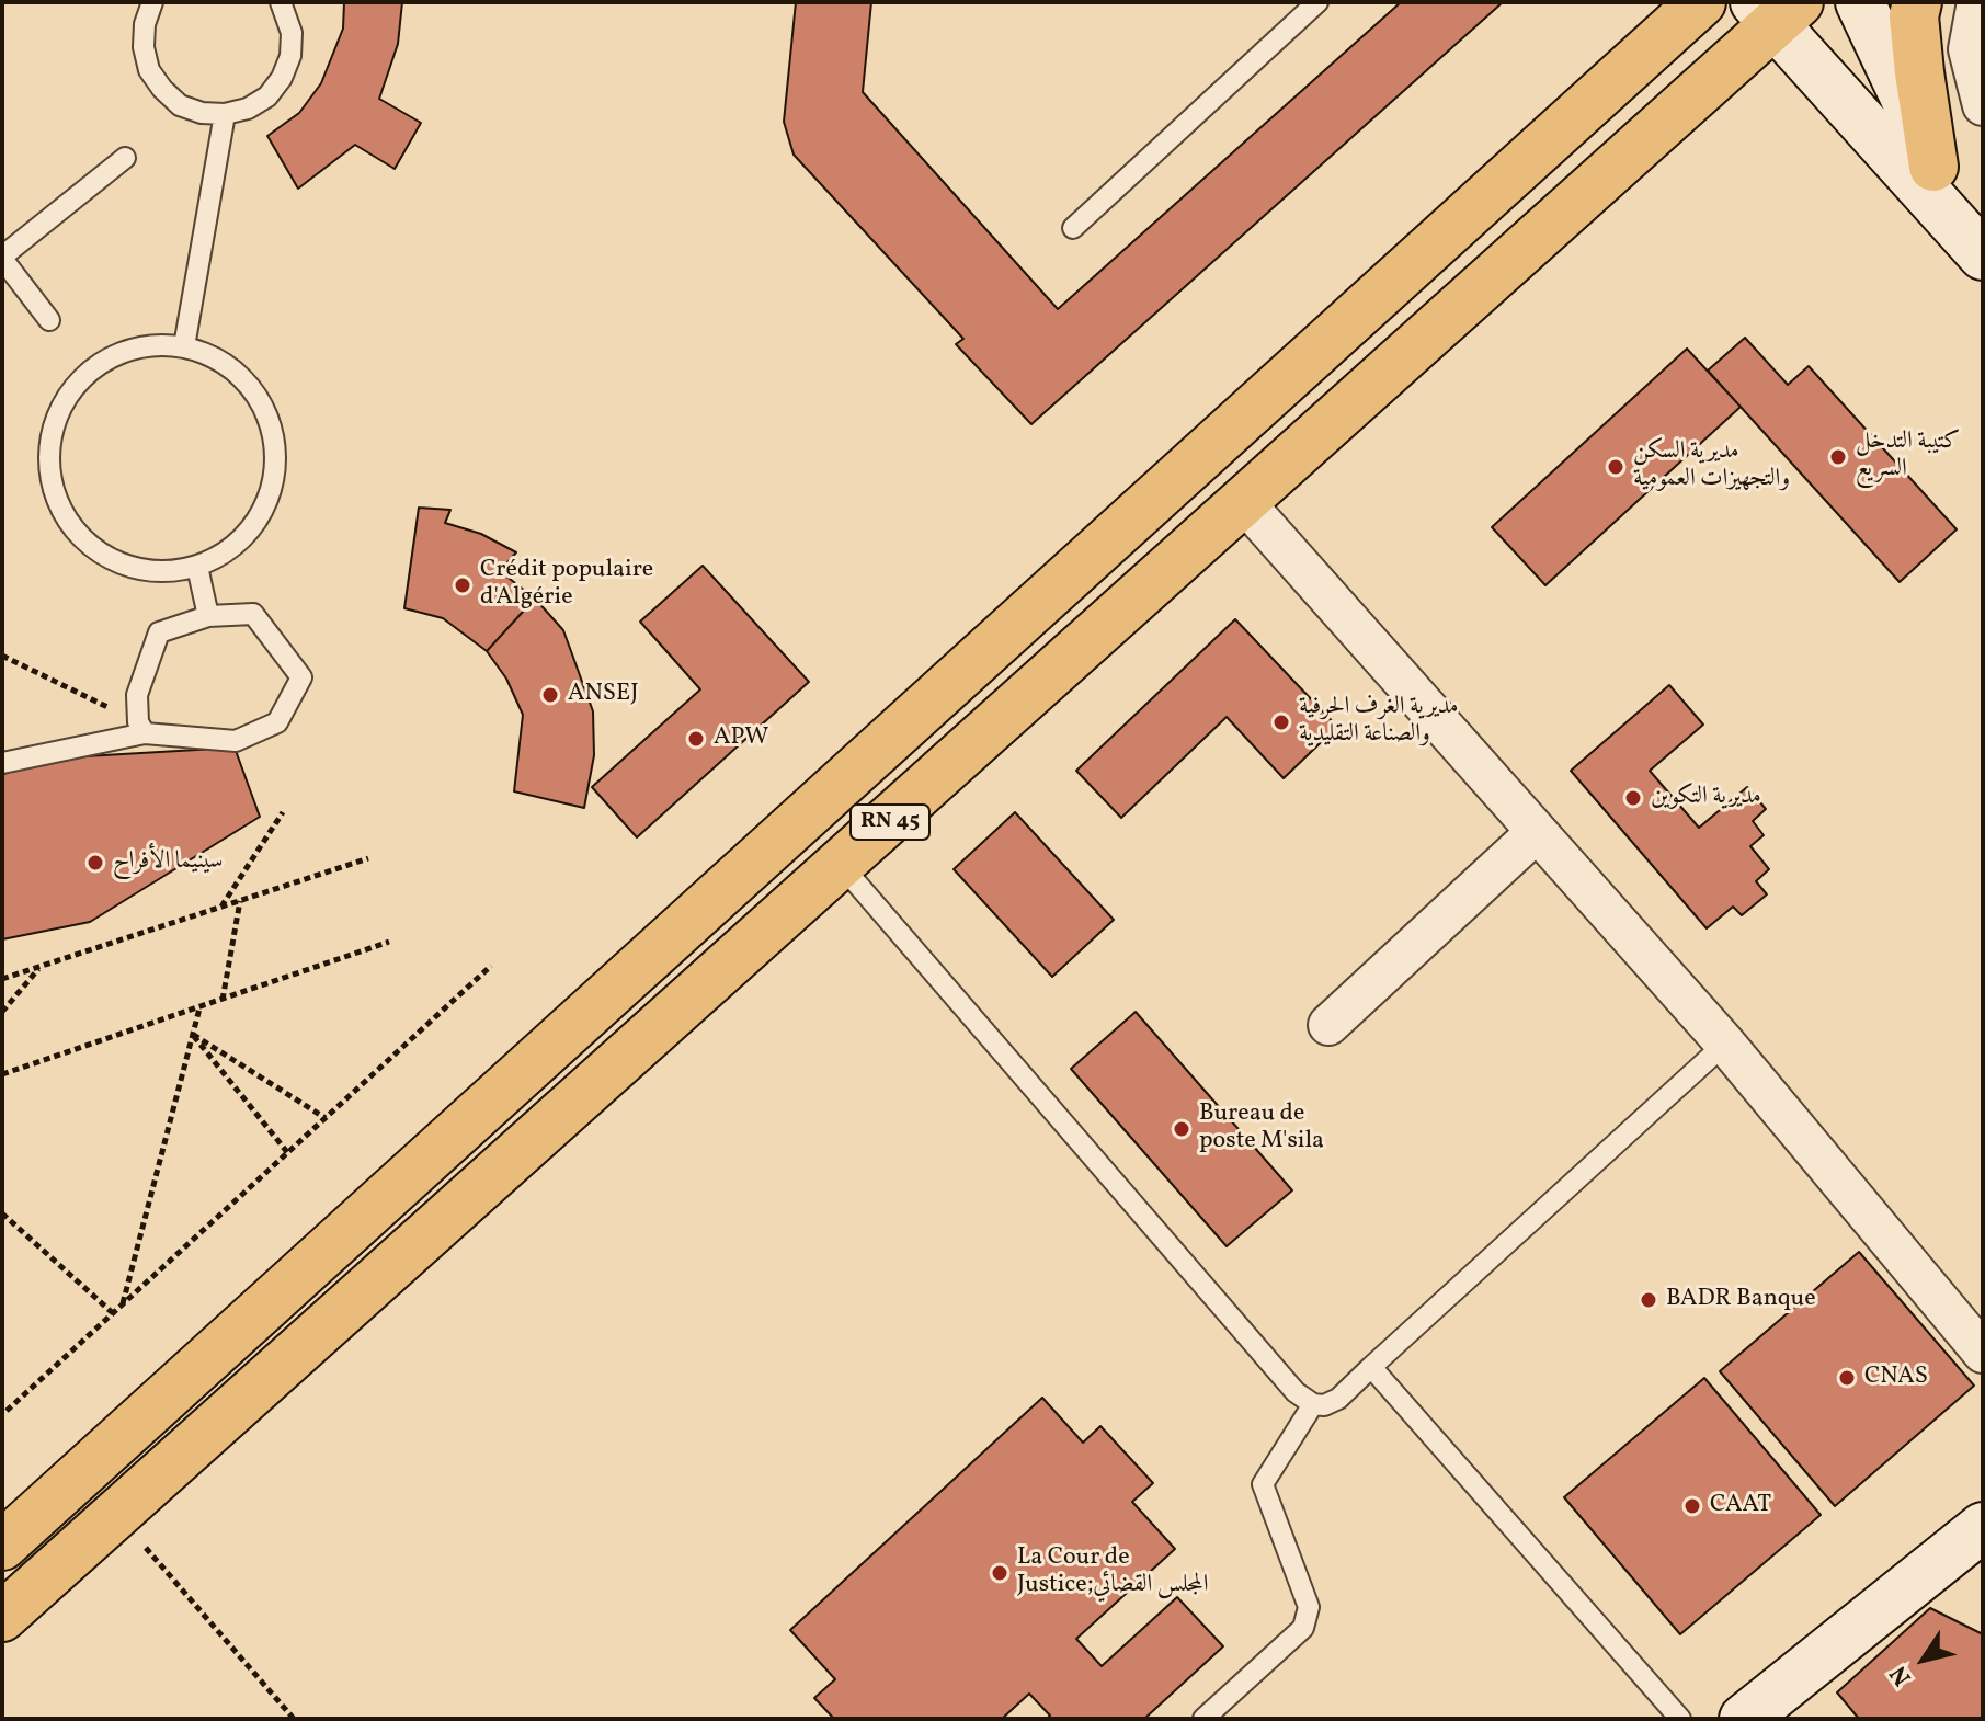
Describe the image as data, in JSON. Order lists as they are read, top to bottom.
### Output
{
  "streets": {
    "main road": ["RN 45"]
  },
  "places": [
    "كتيبة التدخل السريع",
    "مديرية السكن والتجهيزات العمومية",
    "Crédit populaire d'Algérie",
    "ANSEJ",
    "مديرية الغرف الحرفية والصناعة التقليدية",
    "APW",
    "مديرية التكوين",
    "سينيما الأفراح",
    "Bureau de poste M'sila",
    "BADR Banque",
    "CNAS",
    "CAAT",
    "La Cour de Justice;المجلس القضائي"
  ],
  "north": "bottom left"
}
